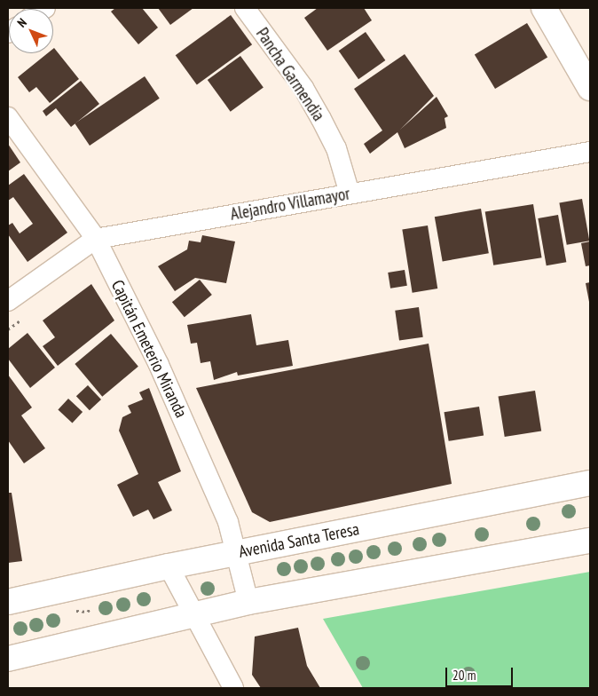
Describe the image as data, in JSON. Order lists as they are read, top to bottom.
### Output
{
  "streets": {
    "main road": ["Avenida Santa Teresa"],
    "street": ["Pancha Garmendia", "Alejandro Villamayor", "Capitán Emeterio Miranda"]
  },
  "crossings": [
    ["Pancha Garmendia", "Alejandro Villamayor"],
    ["Alejandro Villamayor", "Capitán Emeterio Miranda"],
    ["Capitán Emeterio Miranda", "Avenida Santa Teresa"]
  ],
  "scale_bar": "20 m",
  "north": "top left"
}
